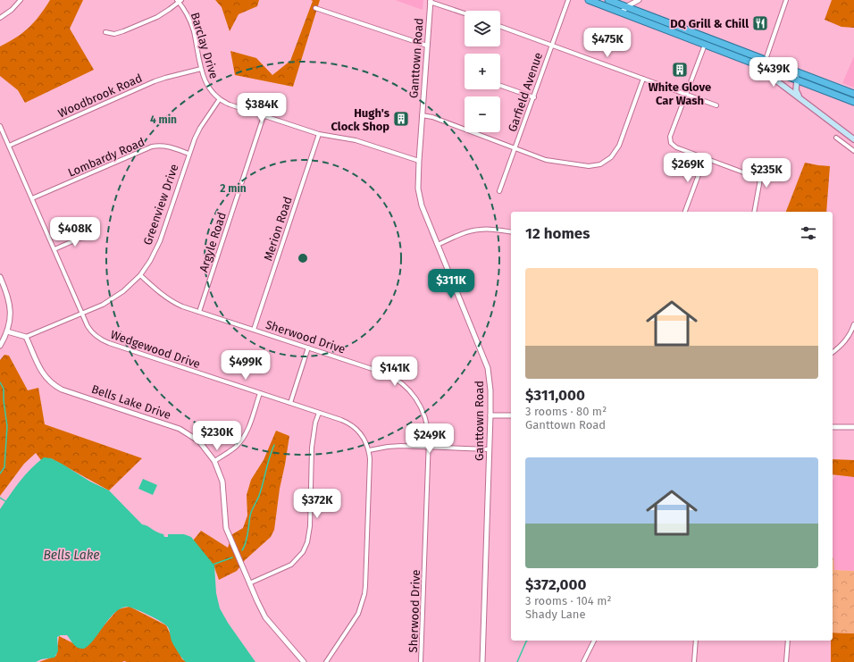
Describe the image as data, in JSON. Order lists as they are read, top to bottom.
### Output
{
  "streets": {
    "street": [
      "Barclay Drive",
      "Ganttown Road",
      "Garfield Avenue",
      "Woodbrook Road",
      "Lombardy Road",
      "Greenview Drive",
      "Merion Road",
      "Argyle Road",
      "Sherwood Drive",
      "Wedgewood Drive",
      "Bells Lake Drive"
    ]
  },
  "crossings": [
    ["Barclay Drive", "Woodbrook Road"],
    ["Barclay Drive", "Greenview Drive"],
    ["Woodbrook Road", "Wedgewood Drive"],
    ["Lombardy Road", "Greenview Drive"],
    ["Lombardy Road", "Wedgewood Drive"],
    ["Greenview Drive", "Sherwood Drive"],
    ["Greenview Drive", "Wedgewood Drive"],
    ["Greenview Drive", "Bells Lake Drive"],
    ["Merion Road", "Sherwood Drive"],
    ["Argyle Road", "Sherwood Drive"]
  ],
  "water": ["Bells Lake"],
  "places": {
    "restaurant": ["DQ Grill & Chill"],
    "building": ["White Glove Car Wash", "Hugh's Clock Shop"]
  },
  "page": {
    "map_buttons": ["+", "−"],
    "price": [
      "$475K",
      "$439K",
      "$384K",
      "$269K",
      "$235K",
      "$408K",
      "$311K",
      "$499K",
      "$141K",
      "$230K",
      "$249K",
      "$372K"
    ],
    "heading": "12 homes",
    "list": [
      {
        "name": "$311,000",
        "note": "3 rooms · 80 m² · Ganttown Road"
      },
      {
        "name": "$372,000",
        "note": "3 rooms · 104 m² · Shady Lane"
      }
    ]
  },
  "rings": ["4 min", "2 min"]
}
